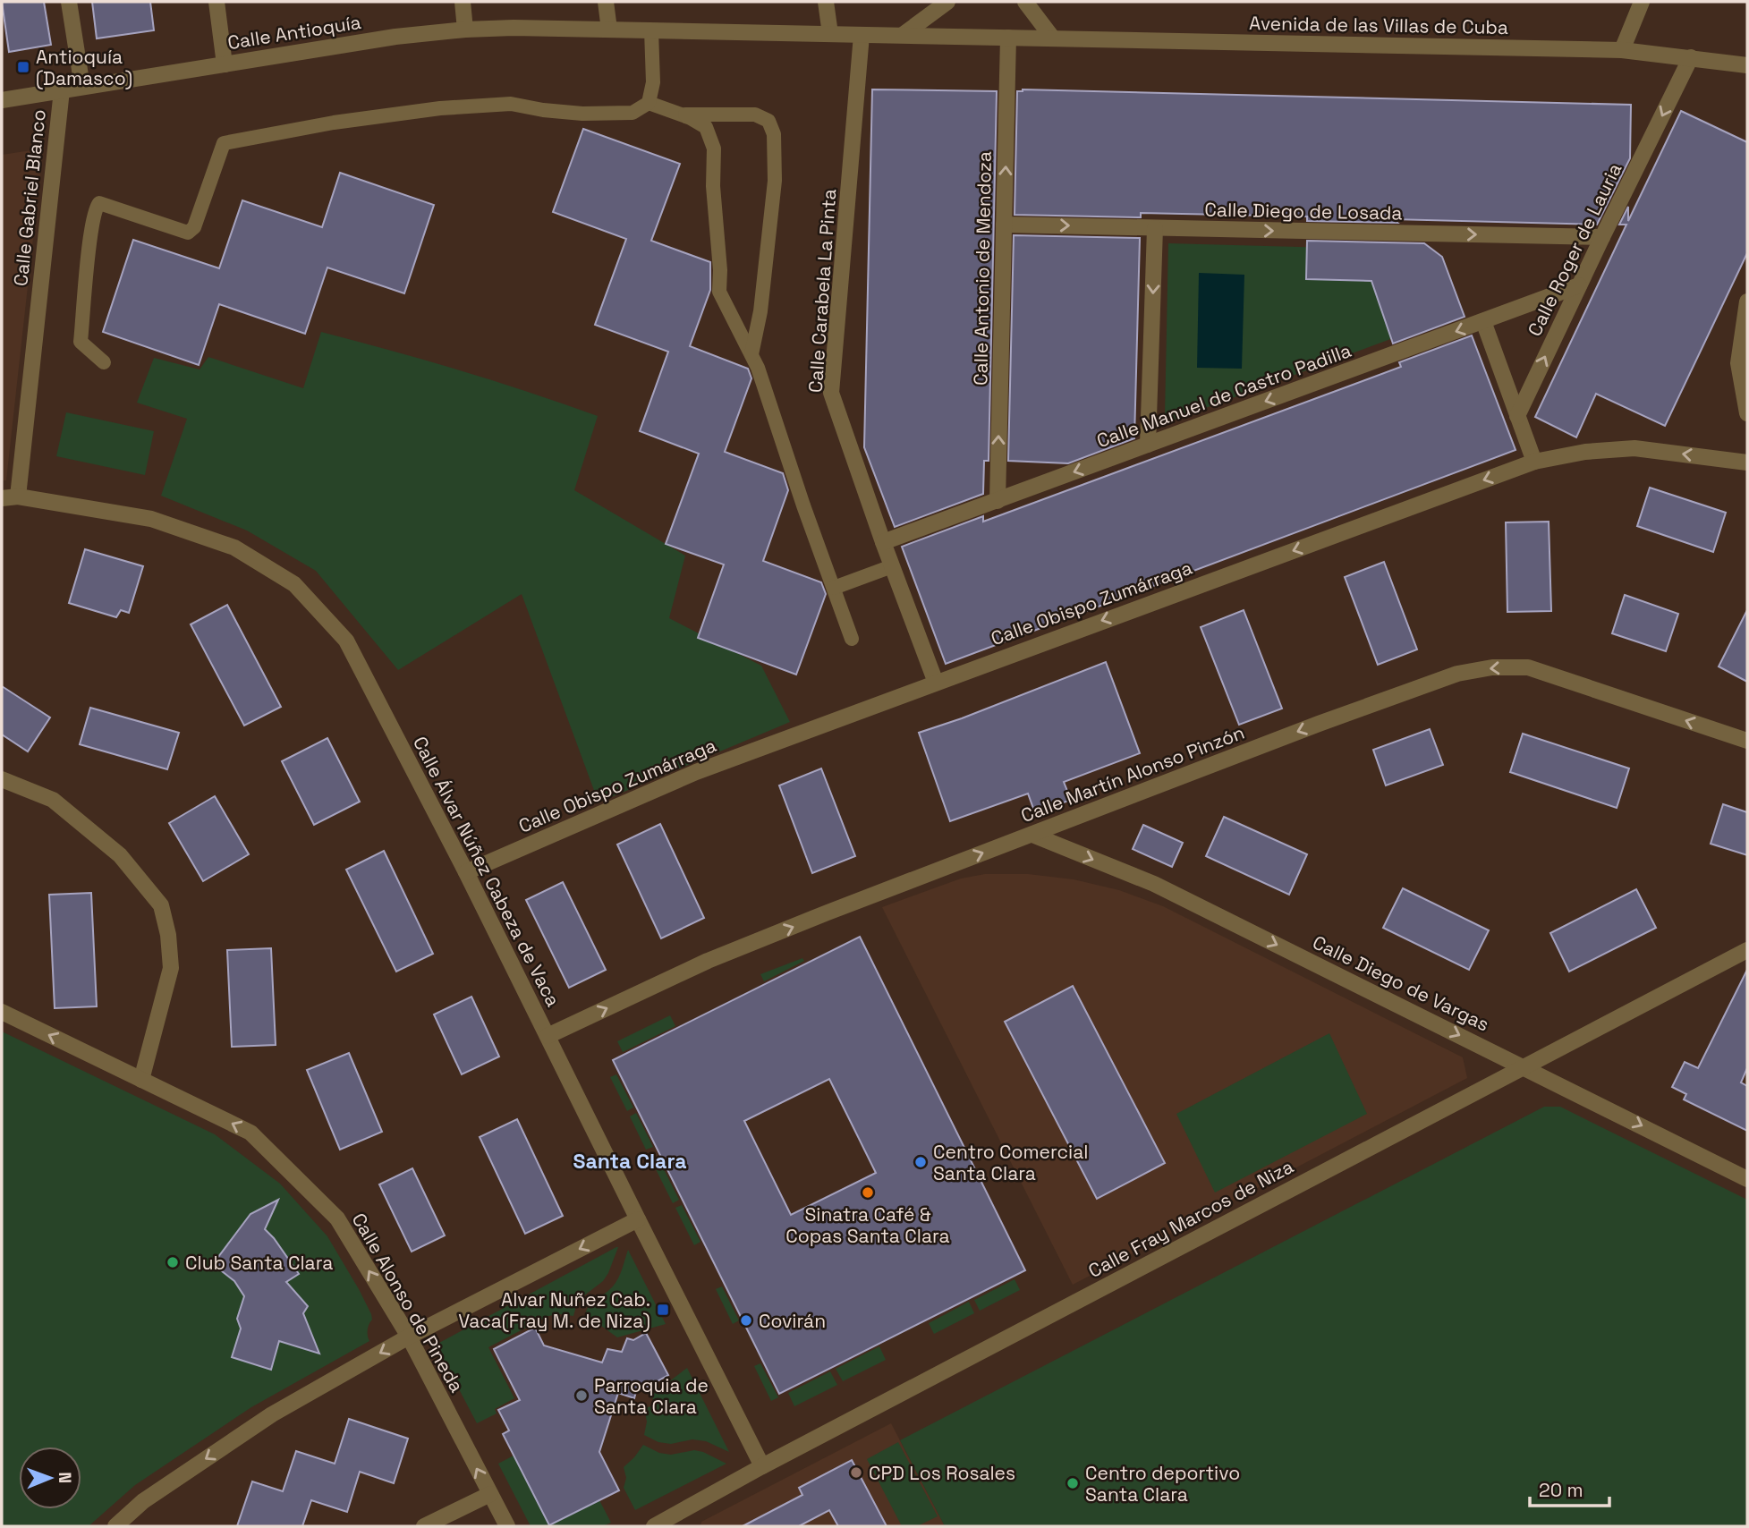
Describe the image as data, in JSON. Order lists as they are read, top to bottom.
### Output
{
  "streets": {
    "street": [
      "Avenida de las Villas de Cuba",
      "Calle Antioquía",
      "Calle Gabriel Blanco",
      "Calle Diego de Losada",
      "Calle Roger de Lauria",
      "Calle Antonio de Mendoza",
      "Calle Carabela La Pinta",
      "Calle Manuel de Castro Padilla",
      "Calle Obispo Zumárraga",
      "Calle Martín Alonso Pinzón",
      "Calle Álvar Núñez Cabeza de Vaca",
      "Calle Diego de Vargas",
      "Calle Fray Marcos de Niza",
      "Calle Alonso de Pineda"
    ]
  },
  "crossings": [
    ["Avenida de las Villas de Cuba", "Calle Antioquía"],
    ["Avenida de las Villas de Cuba", "Calle Roger de Lauria"],
    ["Avenida de las Villas de Cuba", "Calle Antonio de Mendoza"],
    ["Calle Antioquía", "Calle Gabriel Blanco"],
    ["Calle Antioquía", "Calle Antonio de Mendoza"],
    ["Calle Antioquía", "Calle Carabela La Pinta"],
    ["Calle Gabriel Blanco", "Calle Álvar Núñez Cabeza de Vaca"],
    ["Calle Diego de Losada", "Calle Roger de Lauria"],
    ["Calle Diego de Losada", "Calle Antonio de Mendoza"],
    ["Calle Roger de Lauria", "Calle Manuel de Castro Padilla"],
    ["Calle Antonio de Mendoza", "Calle Manuel de Castro Padilla"],
    ["Calle Carabela La Pinta", "Calle Manuel de Castro Padilla"],
    ["Calle Carabela La Pinta", "Calle Obispo Zumárraga"],
    ["Calle Obispo Zumárraga", "Calle Álvar Núñez Cabeza de Vaca"],
    ["Calle Martín Alonso Pinzón", "Calle Álvar Núñez Cabeza de Vaca"],
    ["Calle Martín Alonso Pinzón", "Calle Diego de Vargas"],
    ["Calle Álvar Núñez Cabeza de Vaca", "Calle Fray Marcos de Niza"],
    ["Calle Diego de Vargas", "Calle Fray Marcos de Niza"]
  ],
  "one_way": [
    "Calle Diego de Losada",
    "Calle Antonio de Mendoza",
    "Calle Manuel de Castro Padilla",
    "Calle Obispo Zumárraga",
    "Calle Diego de Vargas",
    "Calle Alonso de Pineda"
  ],
  "districts": ["Santa Clara"],
  "places": {
    "transit": ["Antioquía (Damasco)", "Alvar Nuñez Cab. Vaca(Fray M. de Niza)"],
    "other": [
      "Centro Comercial Santa Clara",
      "Sinatra Café & Copas Santa Clara",
      "Club Santa Clara",
      "Covirán",
      "Parroquia de Santa Clara",
      "CPD Los Rosales",
      "Centro deportivo Santa Clara"
    ]
  },
  "scale_bar": "20 m",
  "north": "right"
}
